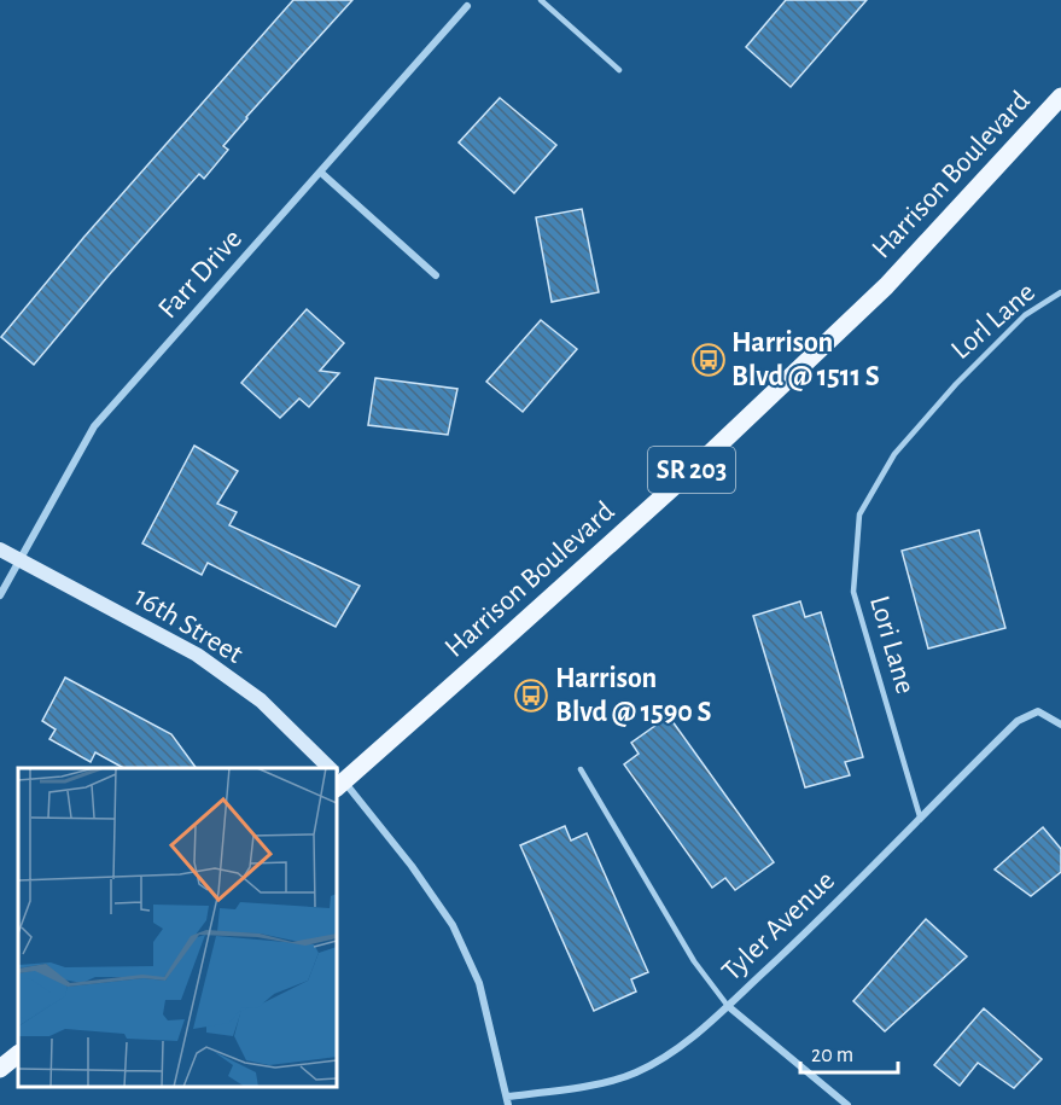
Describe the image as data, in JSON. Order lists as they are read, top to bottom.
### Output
{
  "streets": {
    "main road": ["Harrison Boulevard", "SR 203"],
    "street": ["Farr Drive", "16th Street", "Tyler Avenue"],
    "lane": ["Lorl Lane", "Lori Lane"]
  },
  "crossings": [
    ["Harrison Boulevard", "16th Street"],
    ["Farr Drive", "16th Street"],
    ["Lorl Lane", "Lori Lane"],
    ["16th Street", "Tyler Avenue"],
    ["Lori Lane", "Tyler Avenue"]
  ],
  "places": {
    "bus stop": ["Harrison Blvd @ 1511 S", "Harrison Blvd @ 1590 S"]
  },
  "scale_bar": "20 m"
}
